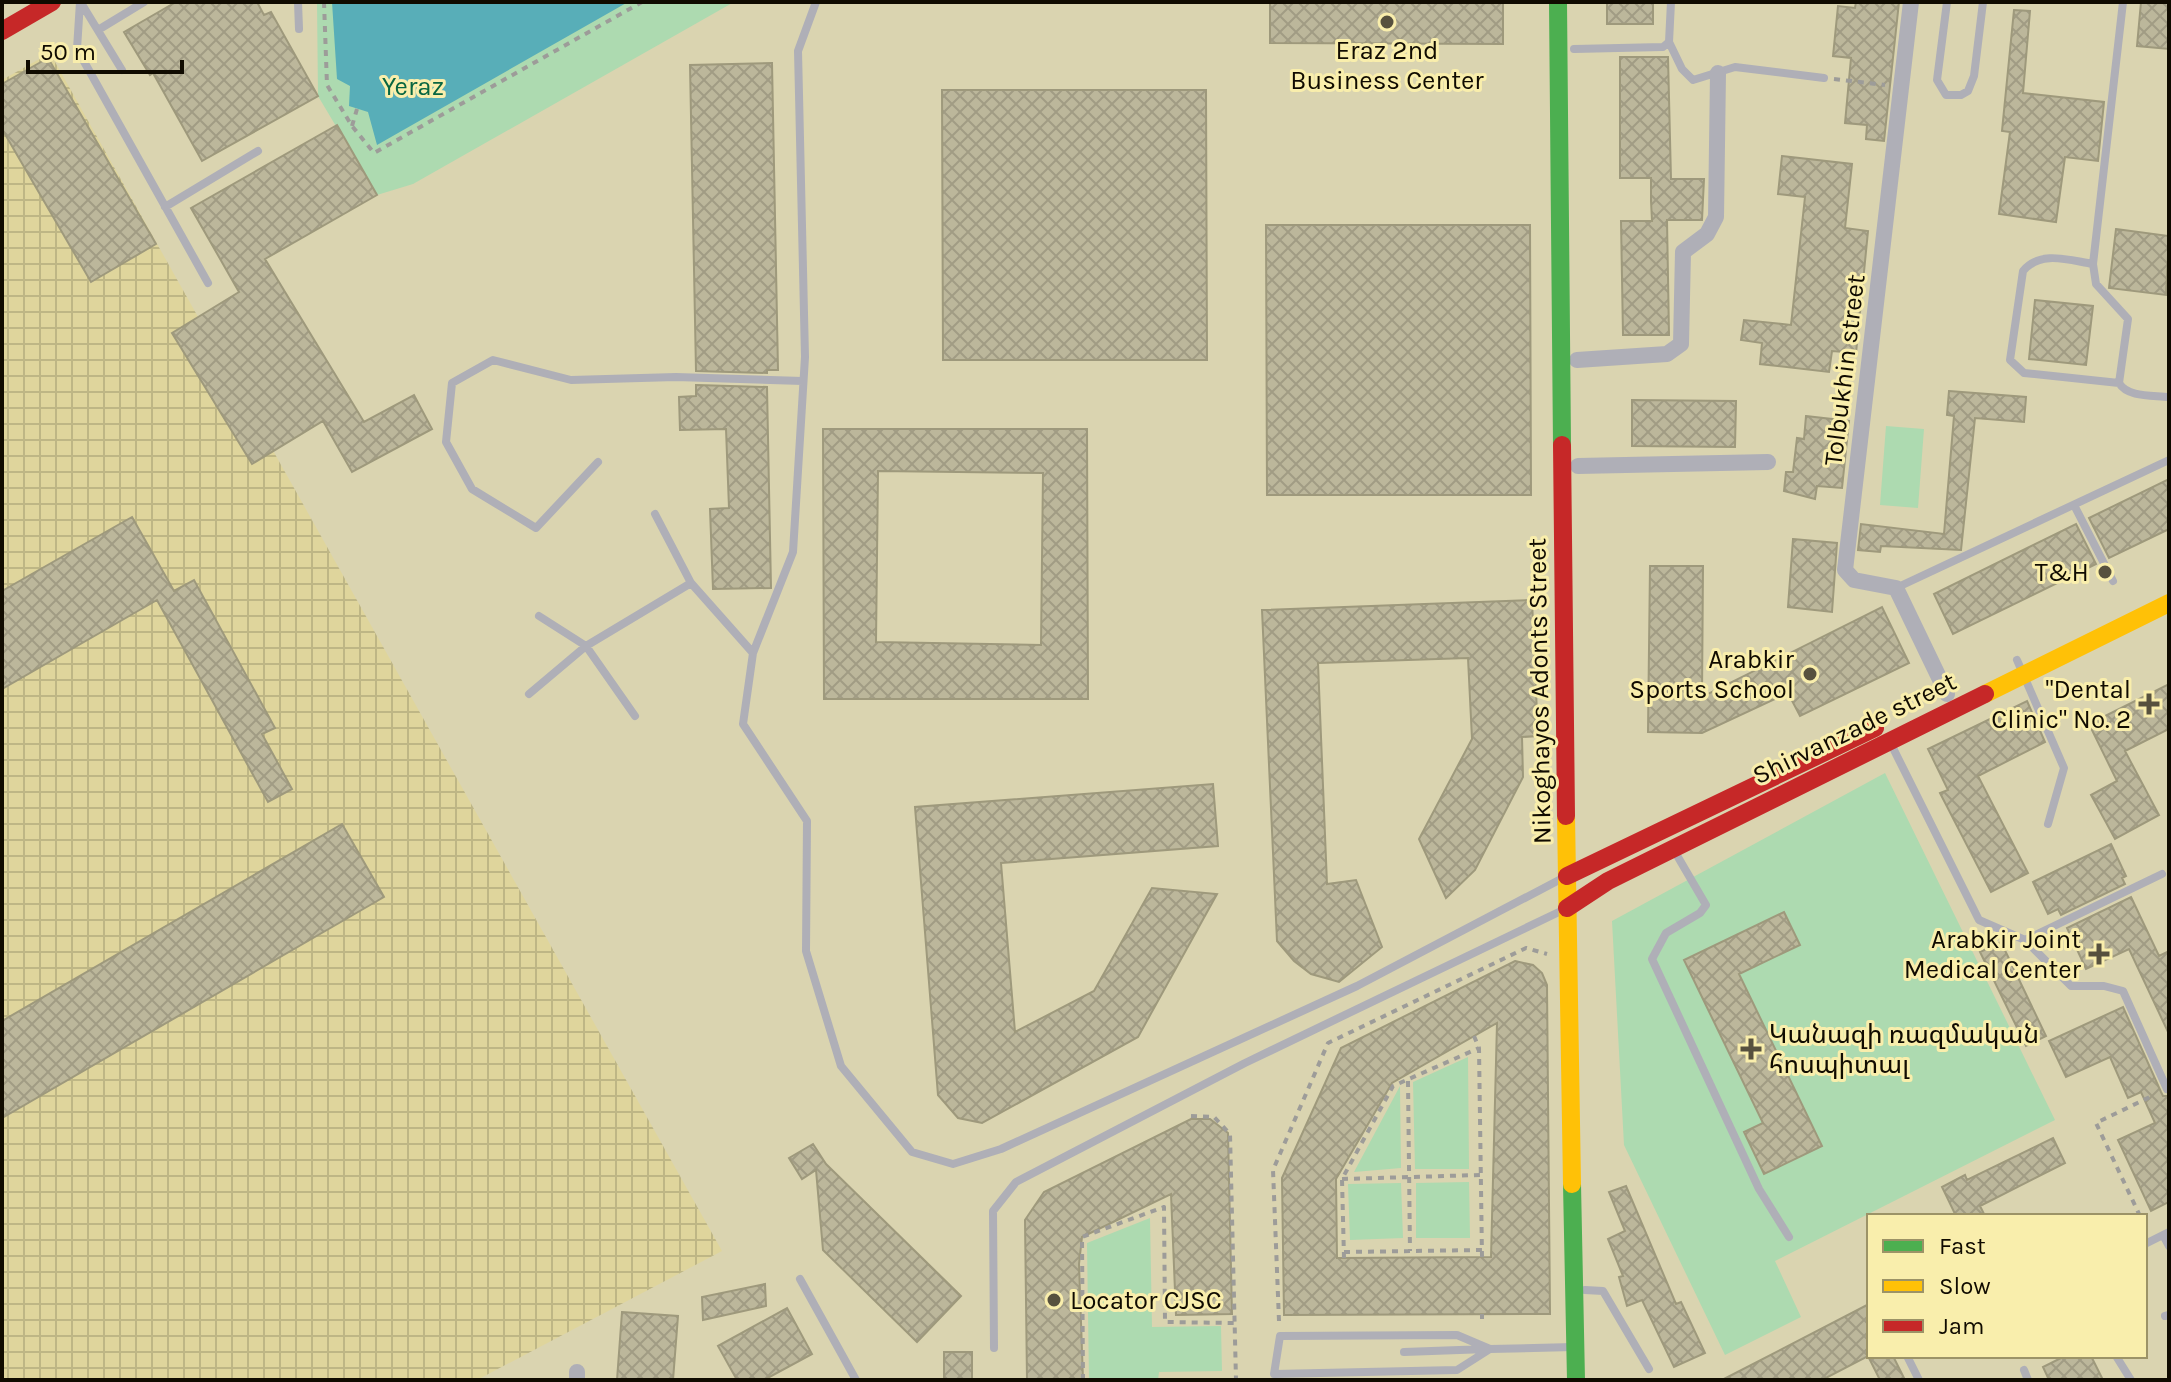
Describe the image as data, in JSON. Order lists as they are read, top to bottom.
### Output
{
  "streets": {
    "street": ["Tolbukhin street", "Nikoghayos Adonts Street", "Shirvanzade street"]
  },
  "crossings": [
    ["Nikoghayos Adonts Street", "Shirvanzade street"]
  ],
  "parks": ["Yeraz"],
  "places": {
    "other": [
      "Eraz 2nd Business Center",
      "T&H",
      "Arabkir Sports School",
      "Locator CJSC"
    ],
    "health": ["\"Dental Clinic\" No. 2", "Arabkir Joint Medical Center", "Կանազի ռազմական հոսպիտալ"]
  },
  "legend": ["Fast", "Slow", "Jam"],
  "scale_bar": "50 m"
}
